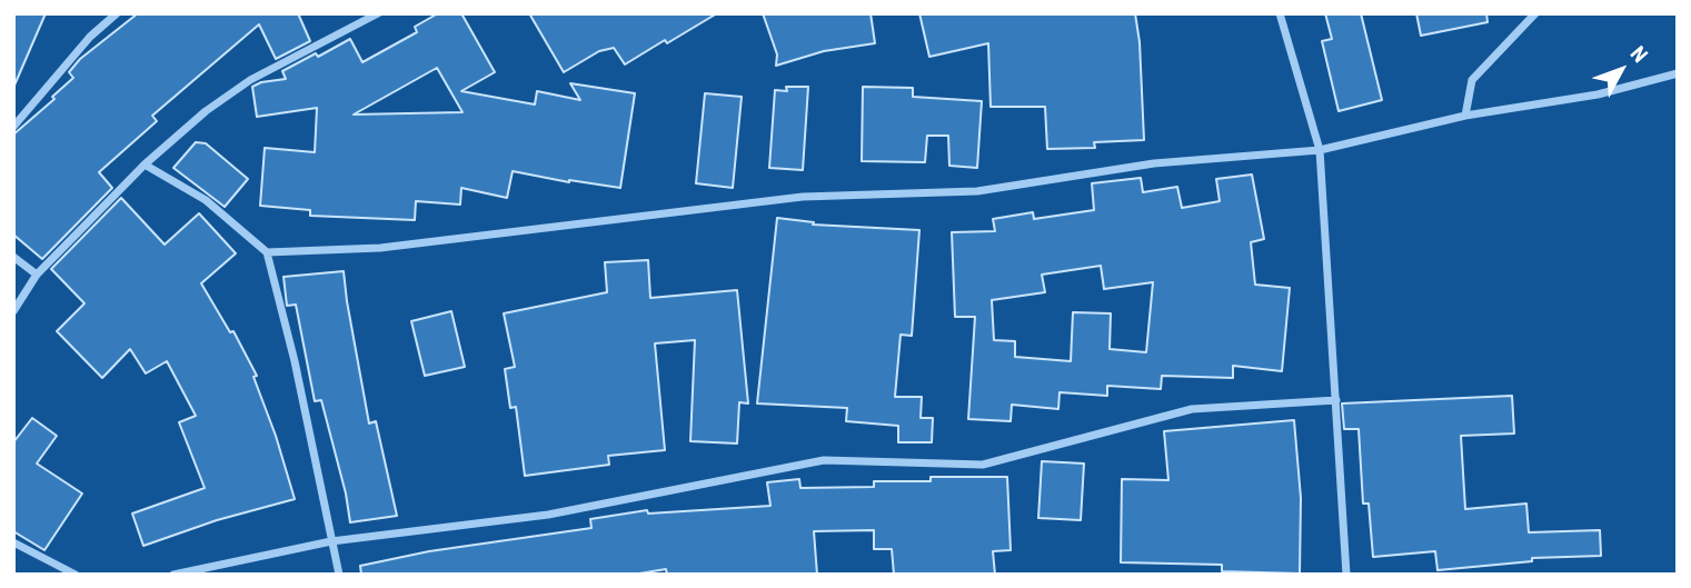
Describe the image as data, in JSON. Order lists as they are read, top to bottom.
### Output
{
  "north": "top right"
}
